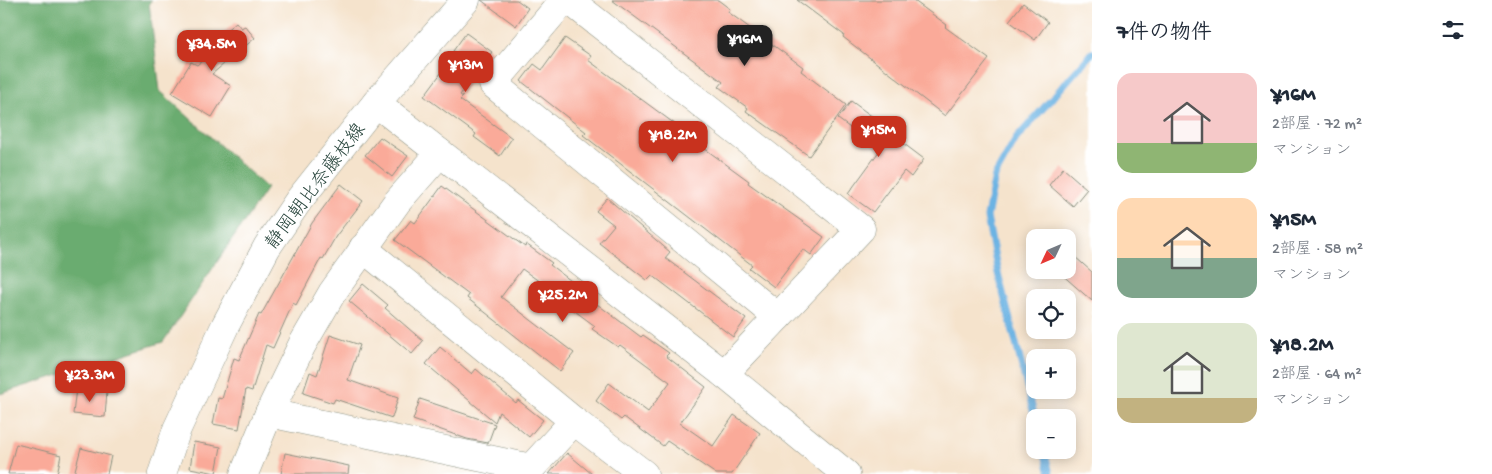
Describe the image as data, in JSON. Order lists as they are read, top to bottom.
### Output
{
  "streets": {
    "street": ["静岡朝比奈藤枝線"]
  },
  "north": "bottom left",
  "page": {
    "heading": "7件の物件",
    "price": [
      "¥16M",
      "¥34.5M",
      "¥13M",
      "¥15M",
      "¥18.2M",
      "¥25.2M",
      "¥23.3M"
    ],
    "list": [
      {
        "name": "¥16M",
        "note": "2部屋 · 72 m² · マンション"
      },
      {
        "name": "¥15M",
        "note": "2部屋 · 58 m² · マンション"
      },
      {
        "name": "¥18.2M",
        "note": "2部屋 · 64 m² · マンション"
      }
    ],
    "map_buttons": ["+", "−"]
  }
}
